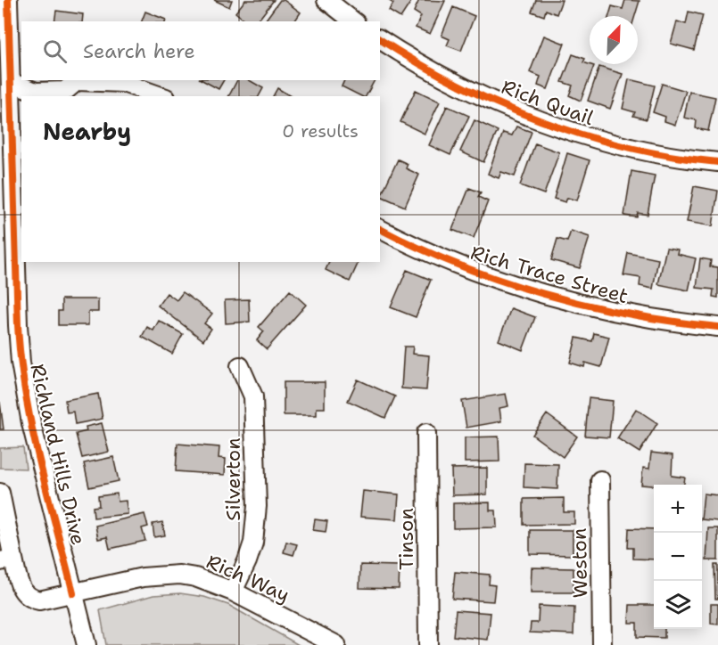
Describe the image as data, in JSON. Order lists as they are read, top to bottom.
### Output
{
  "streets": {
    "street": [
      "Rich Quail",
      "Rich Trace Street",
      "Richland Hills Drive",
      "Silverton",
      "Tinson",
      "Weston",
      "Rich Way"
    ]
  },
  "crossings": [
    ["Richland Hills Drive", "Rich Way"],
    ["Silverton", "Rich Way"]
  ],
  "north": "top right",
  "page": {
    "search": "Search here",
    "heading": ["Nearby", "0 results"],
    "map_buttons": ["+", "−"]
  }
}
